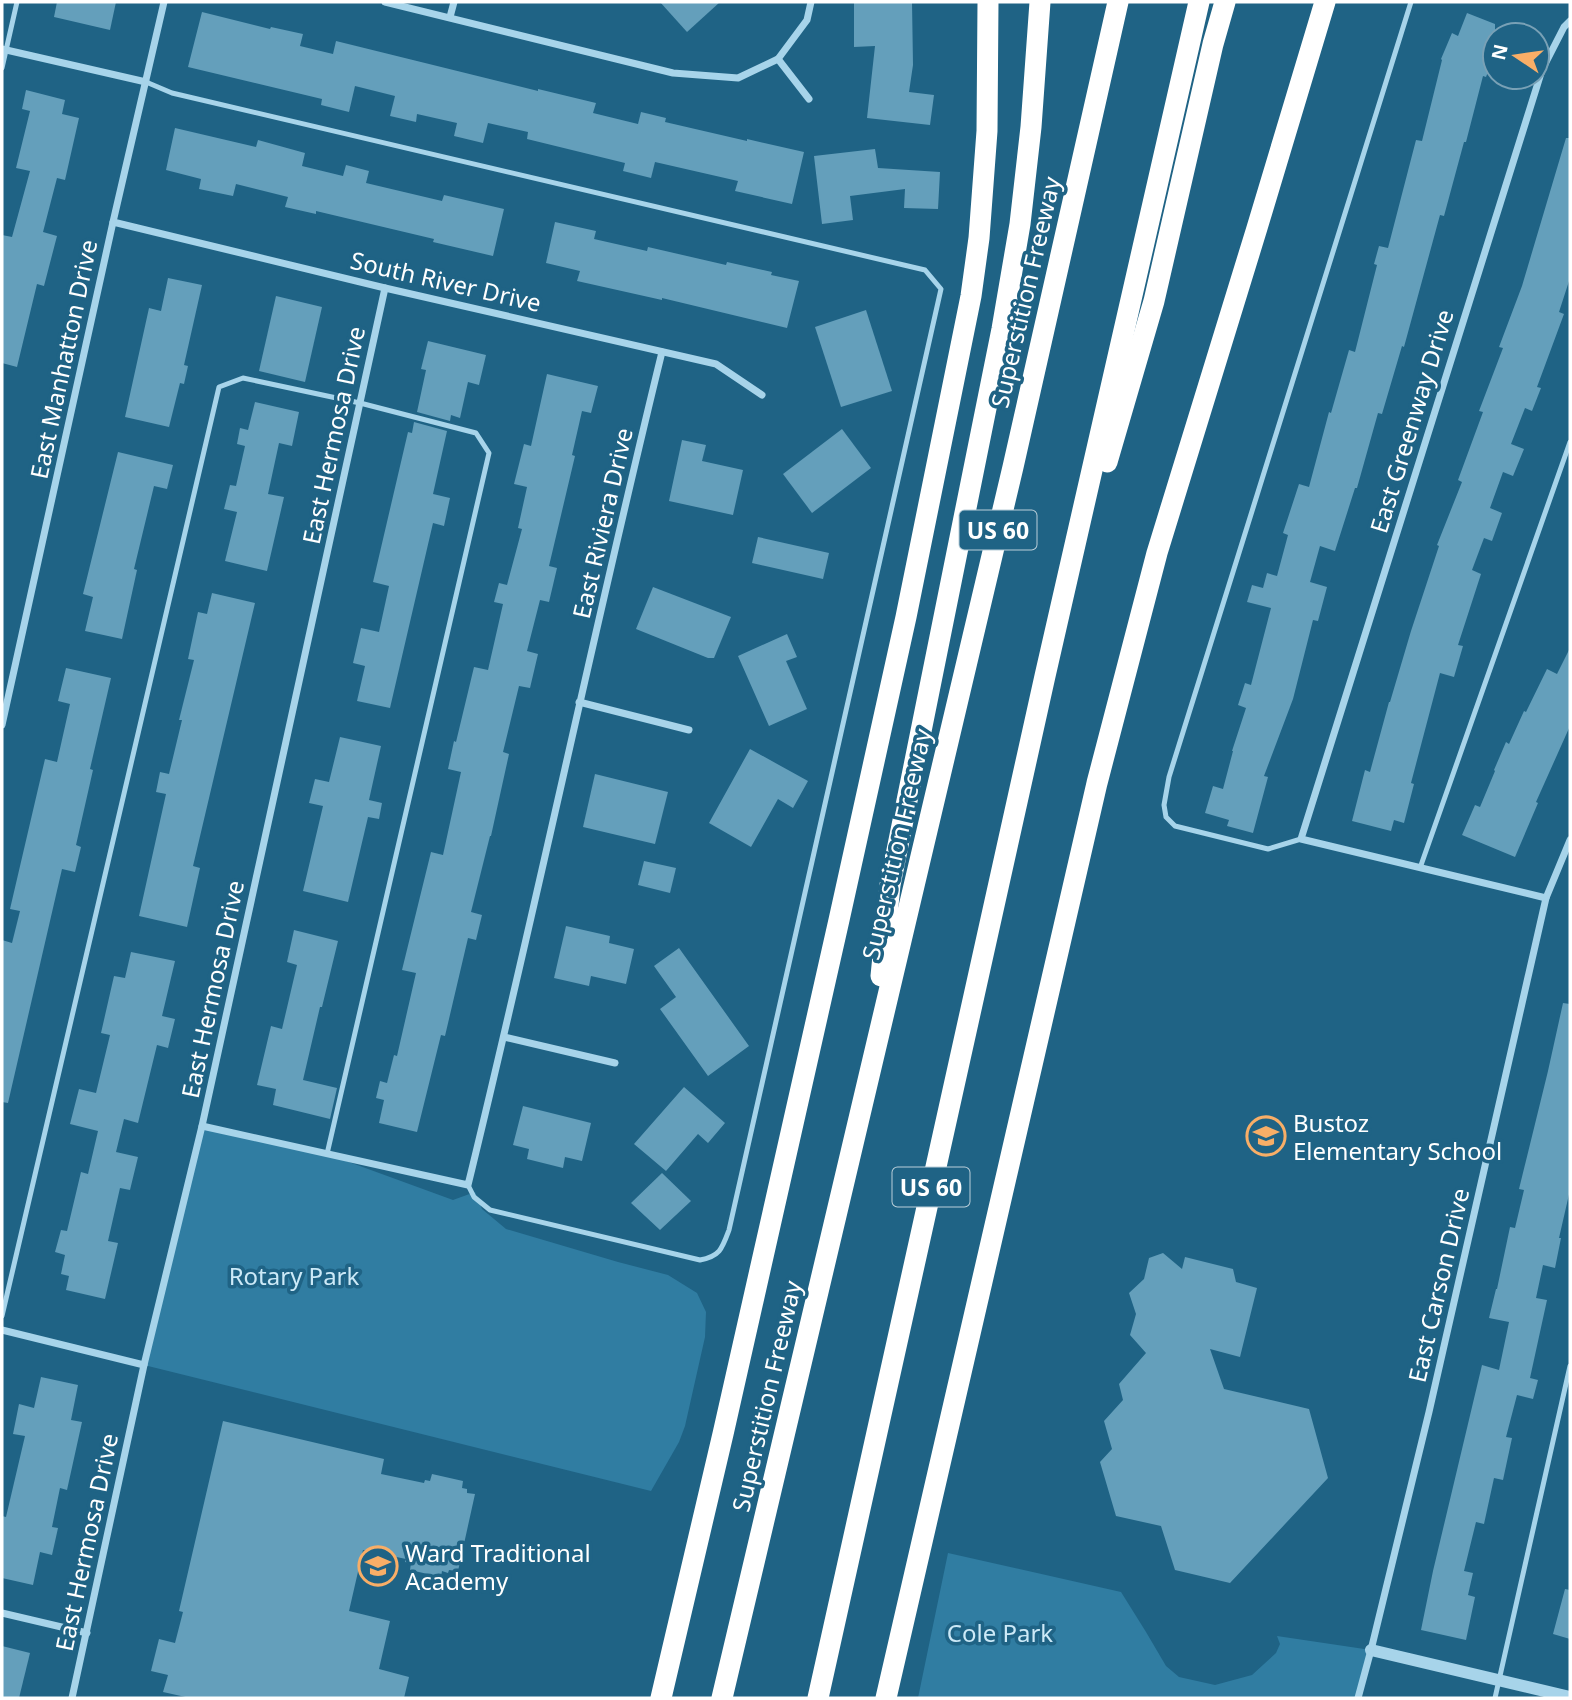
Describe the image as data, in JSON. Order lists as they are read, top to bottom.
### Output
{
  "streets": {
    "highway": ["Superstition Freeway", "US 60"],
    "street": [
      "South River Drive",
      "East Manhatton Drive",
      "East Greenway Drive",
      "East Hermosa Drive",
      "East Riviera Drive",
      "East Carson Drive"
    ]
  },
  "crossings": [
    ["South River Drive", "East Manhatton Drive"],
    ["South River Drive", "East Hermosa Drive"],
    ["South River Drive", "East Riviera Drive"]
  ],
  "parks": ["Rotary Park", "Cole Park"],
  "places": {
    "school or university": ["Bustoz Elementary School", "Ward Traditional Academy"]
  },
  "north": "left"
}
